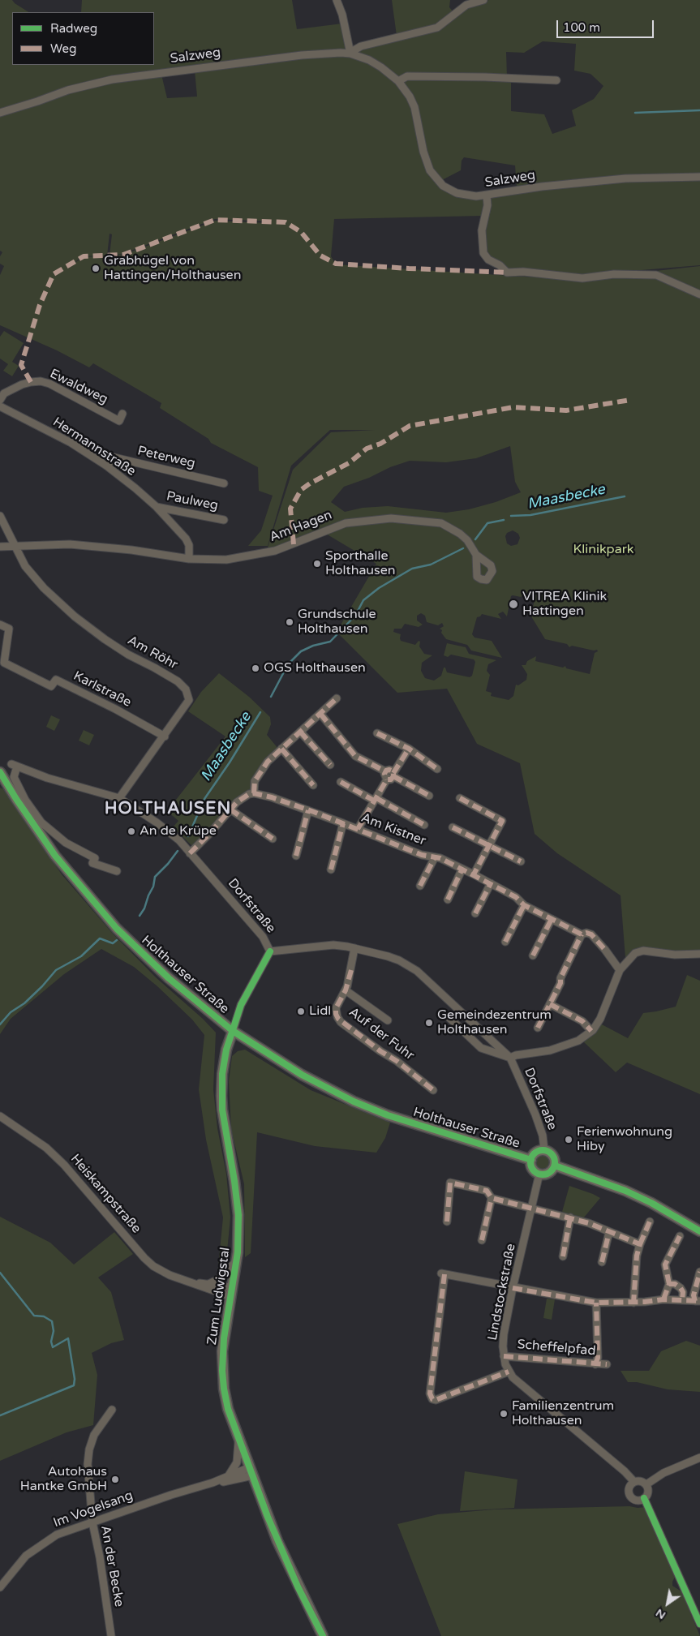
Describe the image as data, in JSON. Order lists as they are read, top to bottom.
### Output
{
  "streets": {
    "street": [
      "Salzweg",
      "Ewaldweg",
      "Hermannstraße",
      "Peterweg",
      "Paulweg",
      "Am Hagen",
      "Am Röhr",
      "Karlstraße",
      "Am Kistner",
      "Dorfstraße",
      "Holthauser Straße",
      "Auf der Fuhr",
      "Heiskampstraße",
      "Lindstockstraße",
      "Zum Ludwigstal",
      "Scheffelpfad",
      "Im Vogelsang",
      "An der Becke"
    ]
  },
  "crossings": [
    ["Hermannstraße", "Peterweg"],
    ["Hermannstraße", "Paulweg"],
    ["Hermannstraße", "Am Hagen"],
    ["Am Hagen", "Am Röhr"],
    ["Am Röhr", "Karlstraße"],
    ["Am Röhr", "Dorfstraße"],
    ["Dorfstraße", "Holthauser Straße"],
    ["Dorfstraße", "Auf der Fuhr"],
    ["Dorfstraße", "Lindstockstraße"],
    ["Dorfstraße", "Zum Ludwigstal"],
    ["Holthauser Straße", "Lindstockstraße"],
    ["Holthauser Straße", "Zum Ludwigstal"],
    ["Heiskampstraße", "Zum Ludwigstal"],
    ["Lindstockstraße", "Scheffelpfad"],
    ["Zum Ludwigstal", "Im Vogelsang"],
    ["Im Vogelsang", "An der Becke"]
  ],
  "districts": ["HOLTHAUSEN"],
  "water": ["Maasbecke"],
  "parks": ["Klinikpark"],
  "places": [
    "Grabhügel von Hattingen/Holthausen",
    "Sporthalle Holthausen",
    "VITREA Klinik Hattingen",
    "Grundschule Holthausen",
    "OGS Holthausen",
    "An de Krüpe",
    "Lidl",
    "Gemeindezentrum Holthausen",
    "Ferienwohnung Hiby",
    "Familienzentrum Holthausen",
    "Autohaus Hantke GmbH"
  ],
  "legend": ["Radweg", "Weg"],
  "scale_bar": "100 m",
  "north": "bottom left"
}
